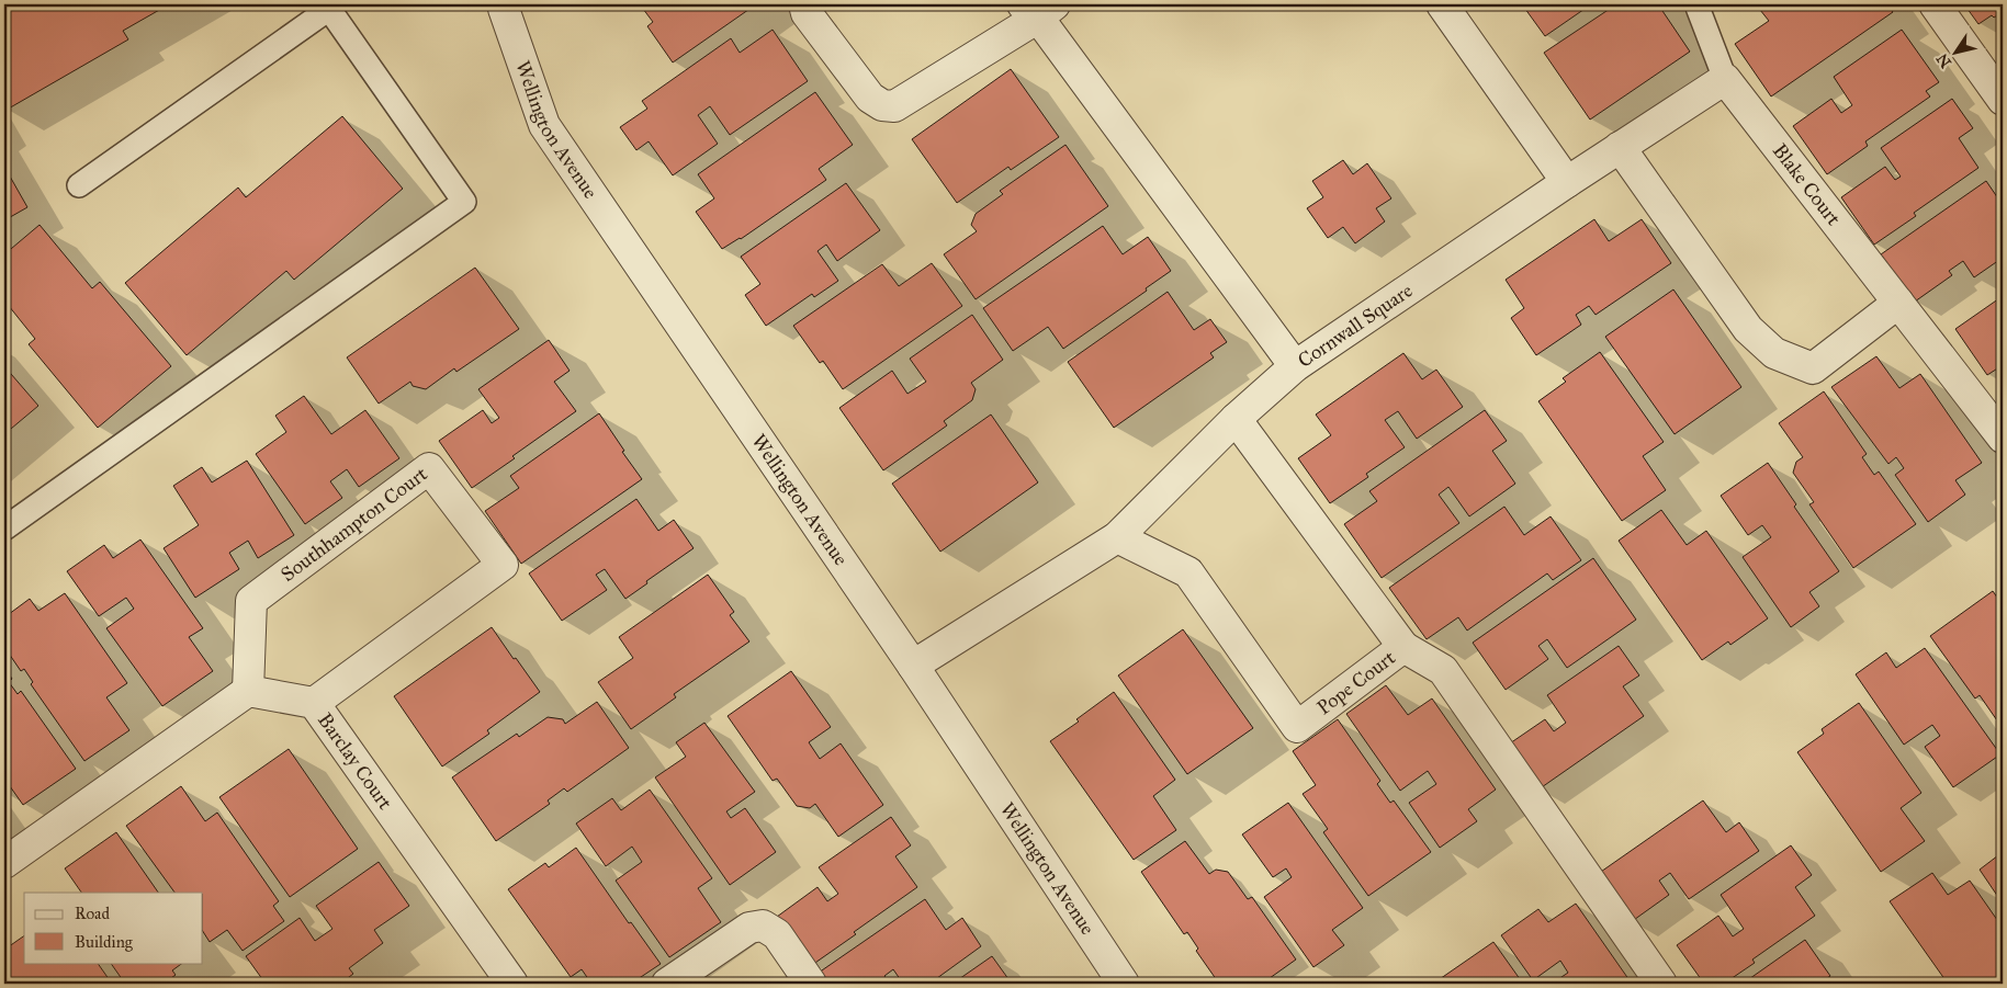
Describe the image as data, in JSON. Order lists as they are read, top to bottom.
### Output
{
  "streets": {
    "street": [
      "Wellington Avenue",
      "Blake Court",
      "Cornwall Square",
      "Southhampton Court",
      "Pope Court",
      "Barclay Court"
    ]
  },
  "crossings": [
    ["Southhampton Court", "Barclay Court"]
  ],
  "legend": ["Road", "Building"],
  "north": "bottom left"
}
